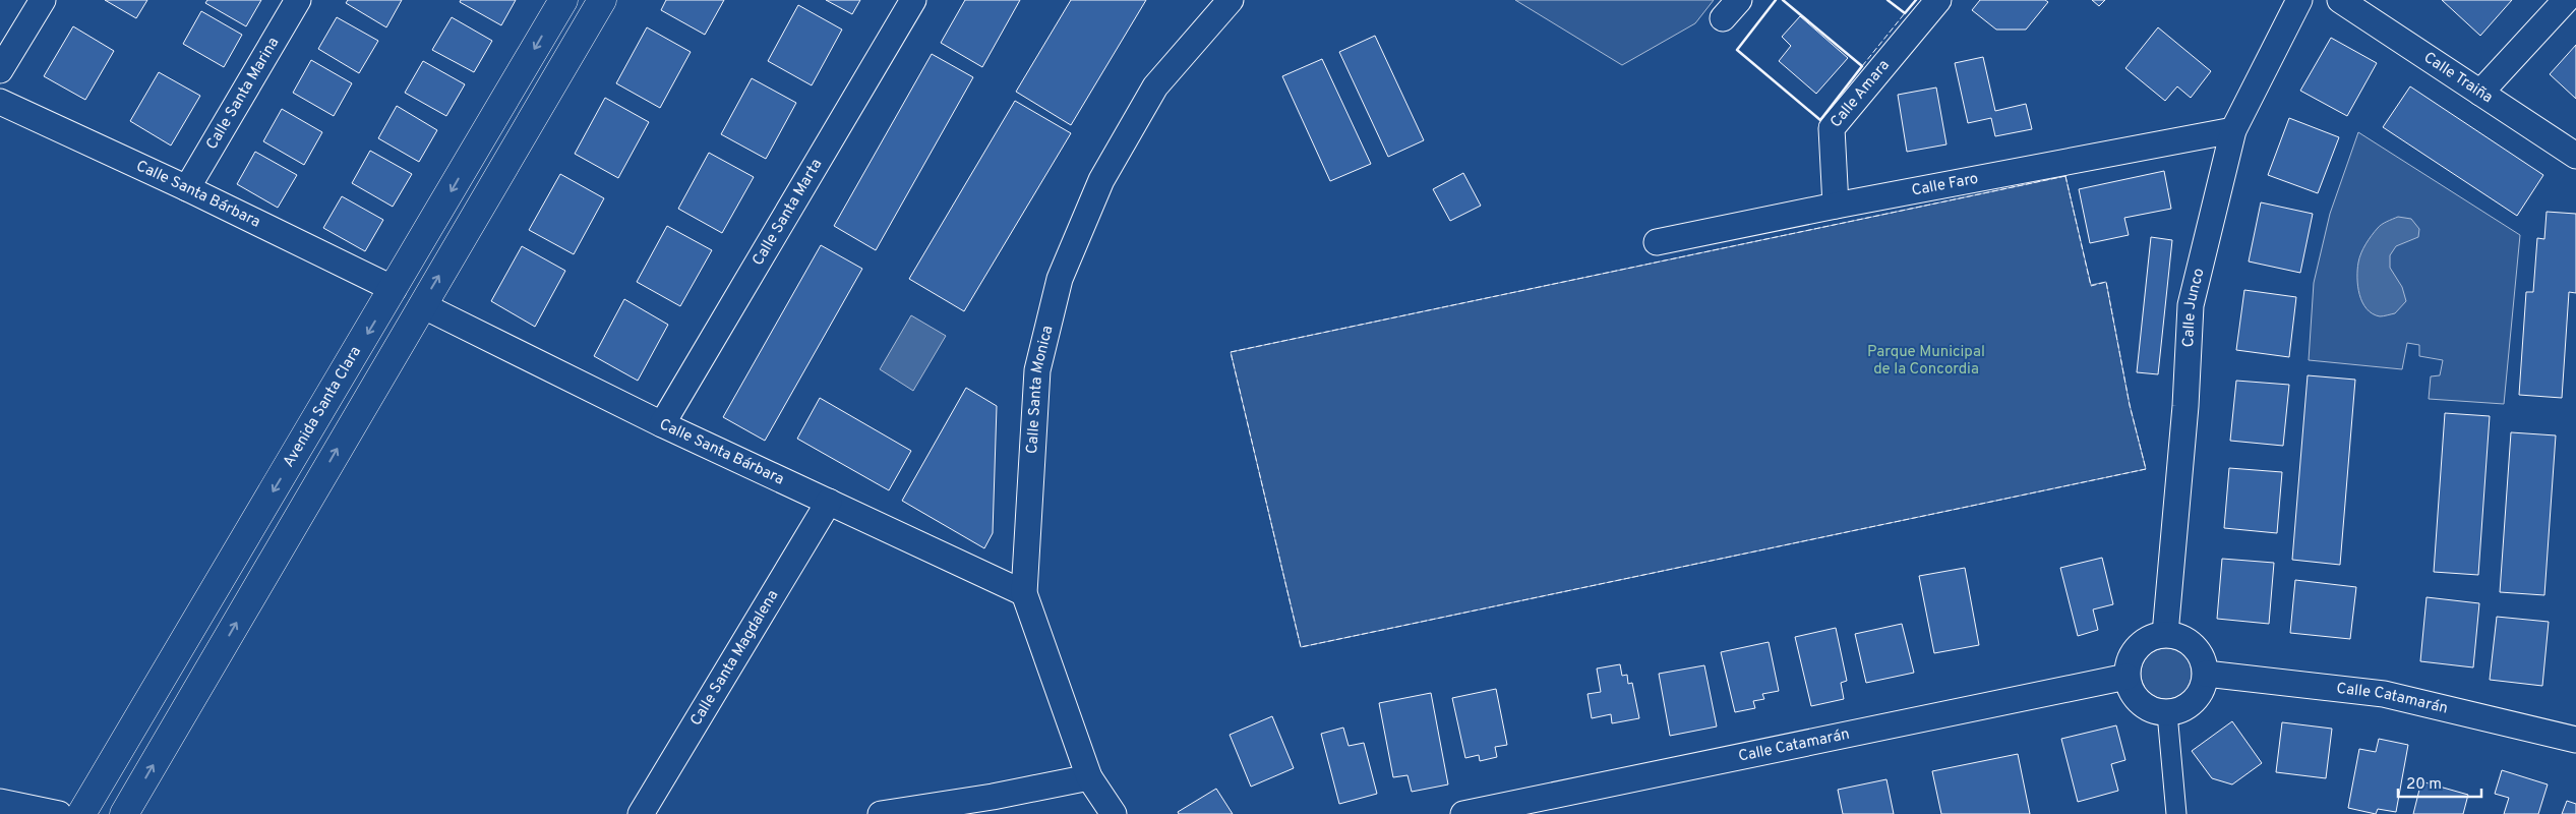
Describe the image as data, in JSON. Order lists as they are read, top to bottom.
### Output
{
  "streets": {
    "street": [
      "Calle Traiña",
      "Calle Santa Marina",
      "Calle Amara",
      "Calle Faro",
      "Calle Santa Bárbara",
      "Calle Santa Marta",
      "Calle Junco",
      "Calle Santa Monica",
      "Avenida Santa Clara",
      "Calle Santa Magdalena",
      "Calle Catamarán"
    ]
  },
  "crossings": [
    ["Calle Santa Marina", "Calle Santa Bárbara"],
    ["Calle Amara", "Calle Faro"],
    ["Calle Faro", "Calle Junco"],
    ["Calle Santa Bárbara", "Calle Santa Marta"],
    ["Calle Santa Bárbara", "Calle Santa Monica"],
    ["Calle Santa Bárbara", "Avenida Santa Clara"],
    ["Calle Santa Bárbara", "Calle Santa Magdalena"],
    ["Calle Junco", "Calle Catamarán"]
  ],
  "parks": ["Parque Municipal de la Concordia"],
  "scale_bar": "20 m"
}
